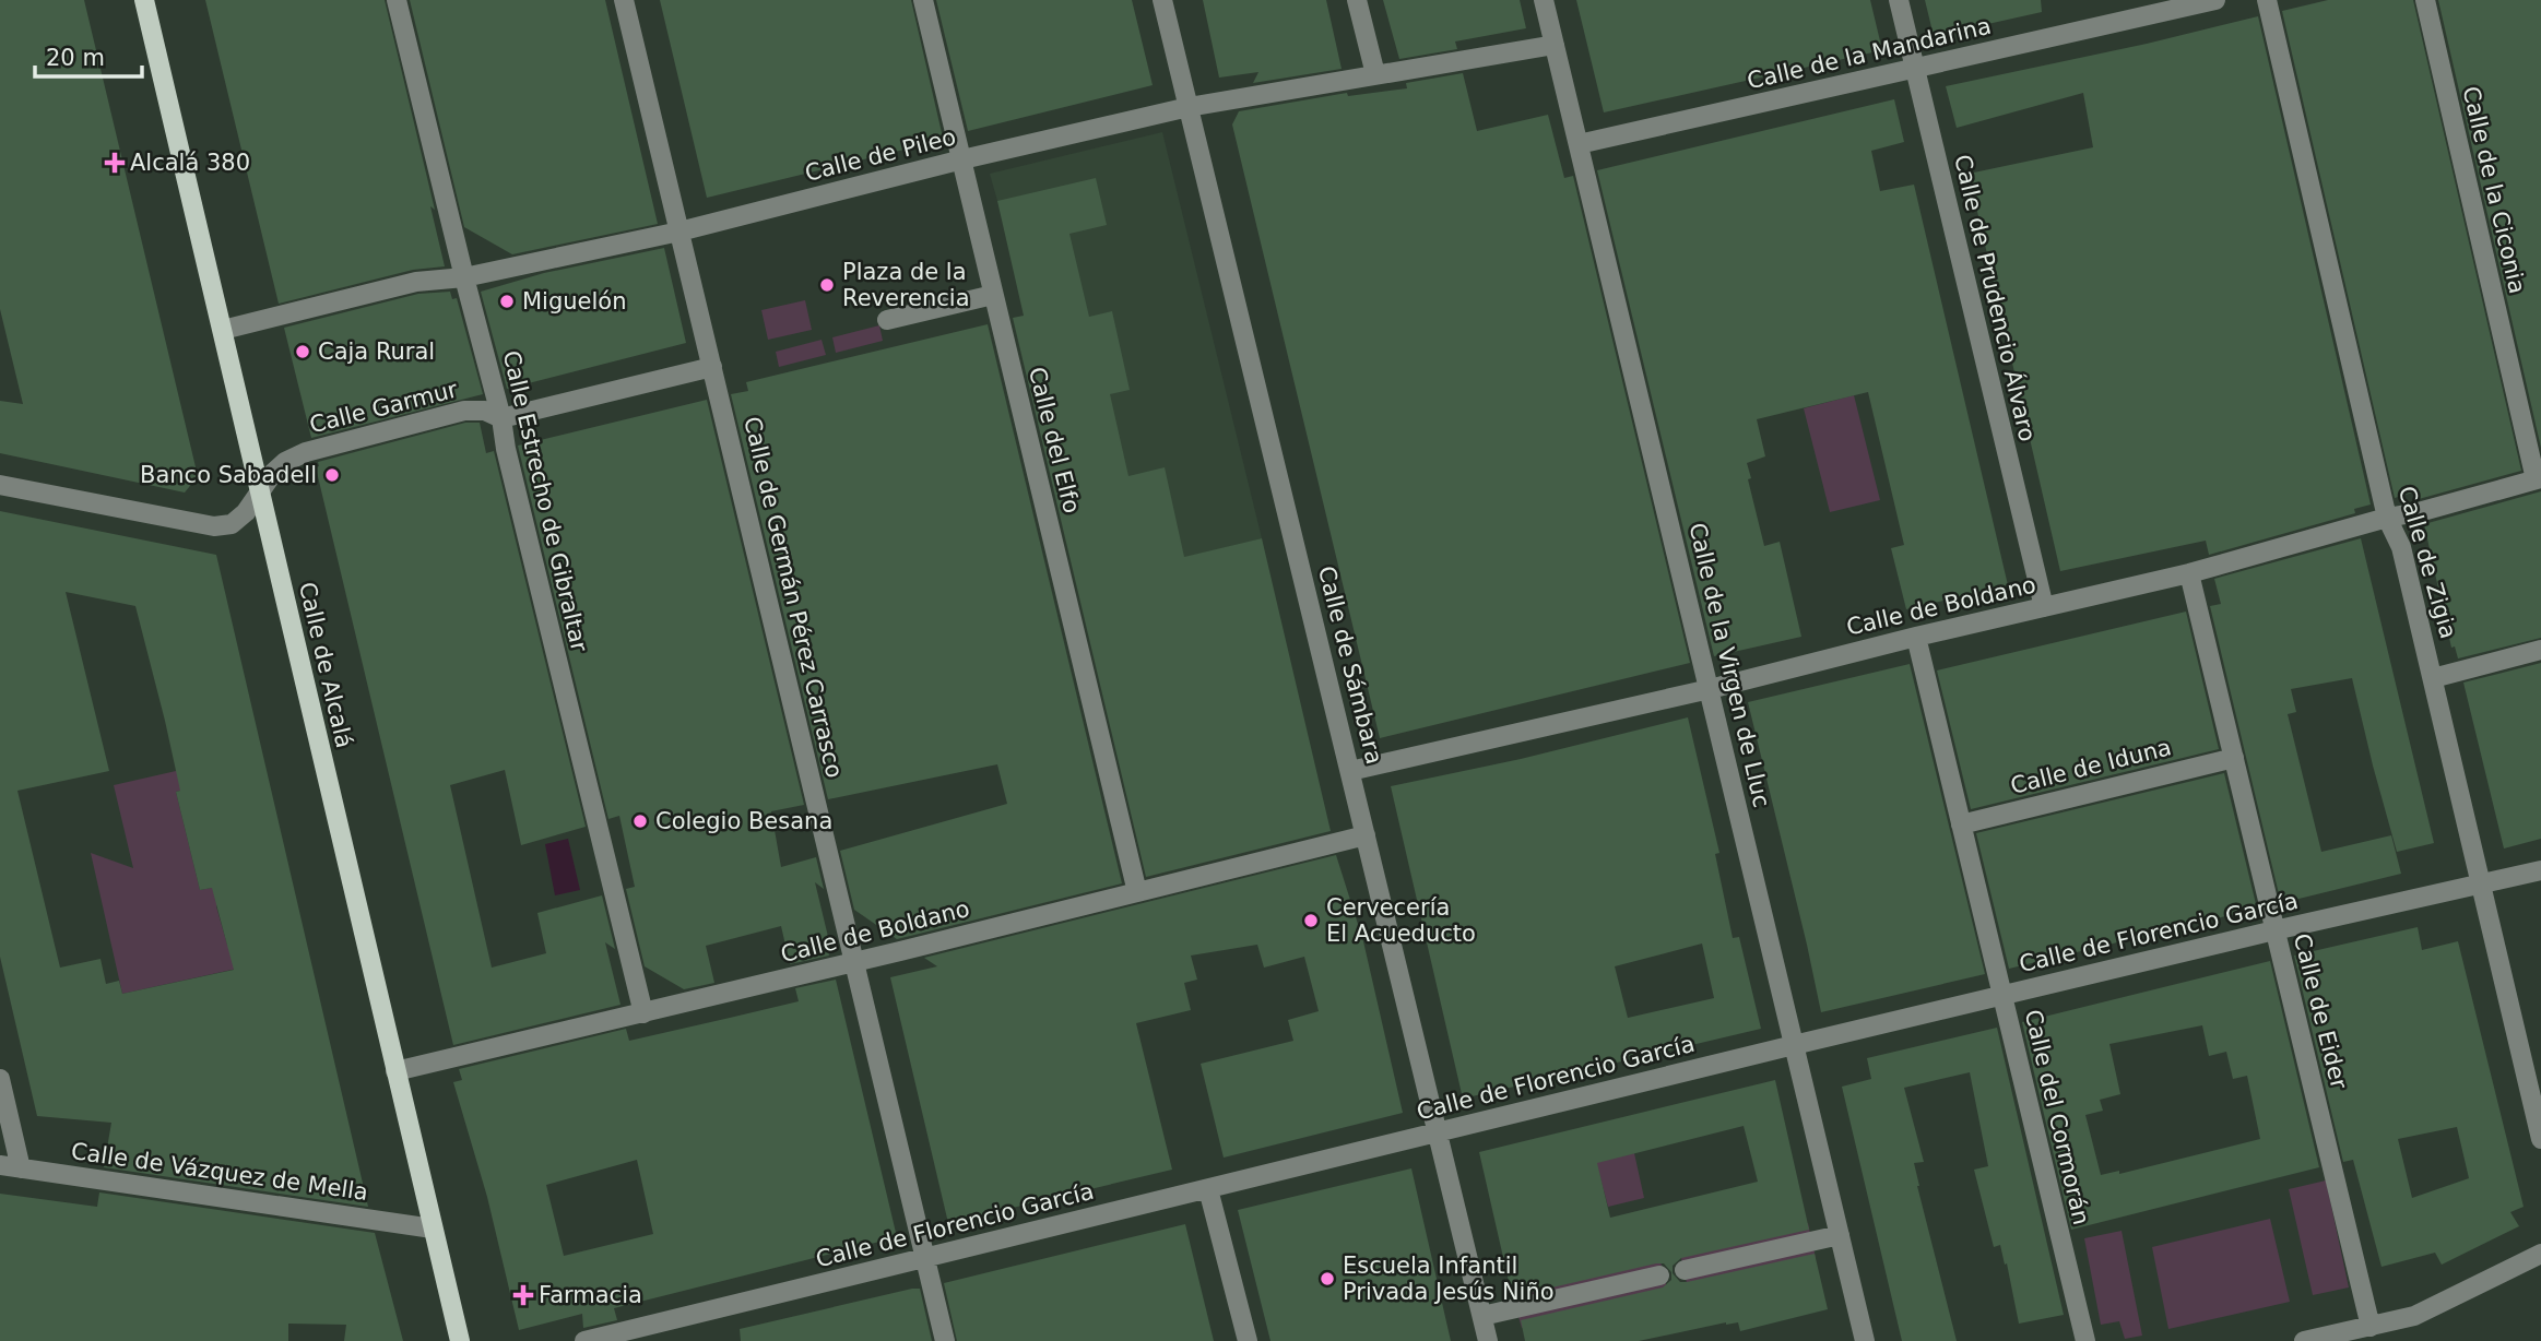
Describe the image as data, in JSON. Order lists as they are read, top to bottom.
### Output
{
  "streets": {
    "main road": ["Calle de Alcalá"],
    "street": [
      "Calle de la Mandarina",
      "Calle de Pileo",
      "Calle de la Ciconia",
      "Calle de Prudencio Álvaro",
      "Calle Garmur",
      "Calle del Elfo",
      "Calle Estrecho de Gibraltar",
      "Calle de Zigia",
      "Calle de Germán Pérez Carrasco",
      "Calle de Boldano",
      "Calle de Sámbara",
      "Calle de la Virgen de Lluc",
      "Calle de Iduna",
      "Calle de Florencio García",
      "Calle de Eider",
      "Calle del Cormorán",
      "Calle de Vázquez de Mella"
    ]
  },
  "crossings": [
    ["Calle de la Mandarina", "Calle de Prudencio Álvaro"],
    ["Calle de la Mandarina", "Calle de la Virgen de Lluc"],
    ["Calle de Pileo", "Calle del Elfo"],
    ["Calle de Pileo", "Calle Estrecho de Gibraltar"],
    ["Calle de Pileo", "Calle de Germán Pérez Carrasco"],
    ["Calle de Pileo", "Calle de Alcalá"],
    ["Calle de Pileo", "Calle de Sámbara"],
    ["Calle de Pileo", "Calle de la Virgen de Lluc"],
    ["Calle de la Ciconia", "Calle de Boldano"],
    ["Calle de Prudencio Álvaro", "Calle de Boldano"],
    ["Calle Garmur", "Calle Estrecho de Gibraltar"],
    ["Calle Garmur", "Calle de Germán Pérez Carrasco"],
    ["Calle Garmur", "Calle de Alcalá"],
    ["Calle del Elfo", "Calle de Boldano"],
    ["Calle Estrecho de Gibraltar", "Calle de Boldano"],
    ["Calle de Zigia", "Calle de Boldano"],
    ["Calle de Zigia", "Calle de Florencio García"],
    ["Calle de Germán Pérez Carrasco", "Calle de Boldano"],
    ["Calle de Germán Pérez Carrasco", "Calle de Florencio García"],
    ["Calle de Boldano", "Calle de Alcalá"],
    ["Calle de Boldano", "Calle de Sámbara"],
    ["Calle de Boldano", "Calle de la Virgen de Lluc"],
    ["Calle de Boldano", "Calle de Eider"],
    ["Calle de Boldano", "Calle del Cormorán"],
    ["Calle de Alcalá", "Calle de Vázquez de Mella"],
    ["Calle de Sámbara", "Calle de Florencio García"],
    ["Calle de la Virgen de Lluc", "Calle de Florencio García"],
    ["Calle de Iduna", "Calle de Eider"],
    ["Calle de Iduna", "Calle del Cormorán"],
    ["Calle de Florencio García", "Calle de Eider"],
    ["Calle de Florencio García", "Calle del Cormorán"]
  ],
  "places": {
    "health": ["Alcalá 380", "Farmacia"],
    "other": [
      "Plaza de la Reverencia",
      "Miguelón",
      "Caja Rural",
      "Banco Sabadell",
      "Colegio Besana",
      "Cervecería El Acueducto",
      "Escuela Infantil Privada Jesús Niño"
    ]
  },
  "scale_bar": "20 m"
}
